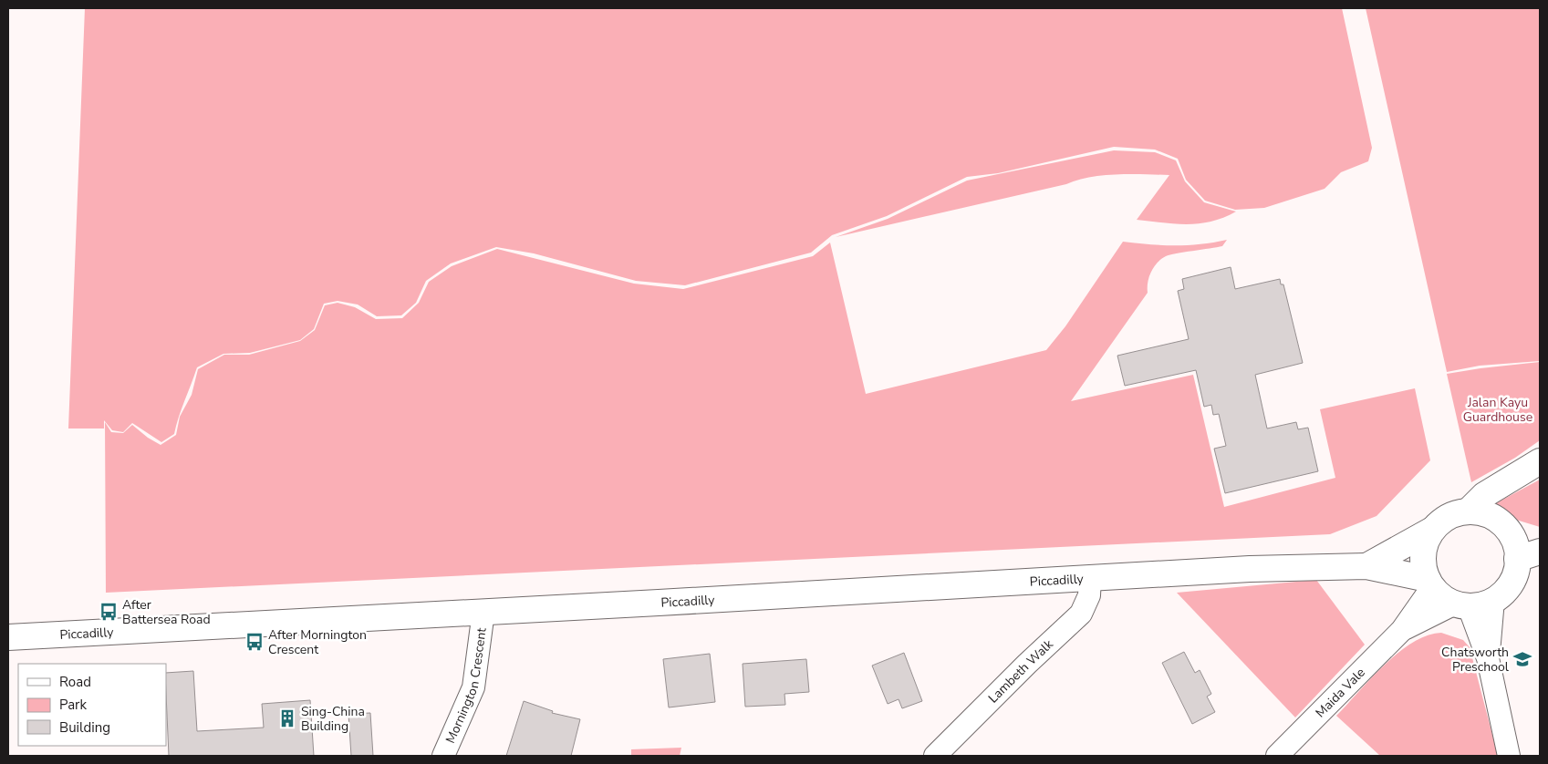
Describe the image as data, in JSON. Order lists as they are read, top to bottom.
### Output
{
  "streets": {
    "street": [
      "Piccadilly",
      "Lambeth Walk",
      "Mornington Crescent",
      "Maida Vale"
    ]
  },
  "crossings": [
    ["Piccadilly", "Lambeth Walk"],
    ["Piccadilly", "Mornington Crescent"],
    ["Piccadilly", "Maida Vale"]
  ],
  "parks": ["Jalan Kayu Guardhouse"],
  "places": {
    "bus stop": ["After Battersea Road", "After Mornington Crescent"],
    "school or university": ["Chatsworth Preschool"],
    "building": ["Sing-China Building"]
  },
  "legend": ["Road", "Park", "Building"]
}
